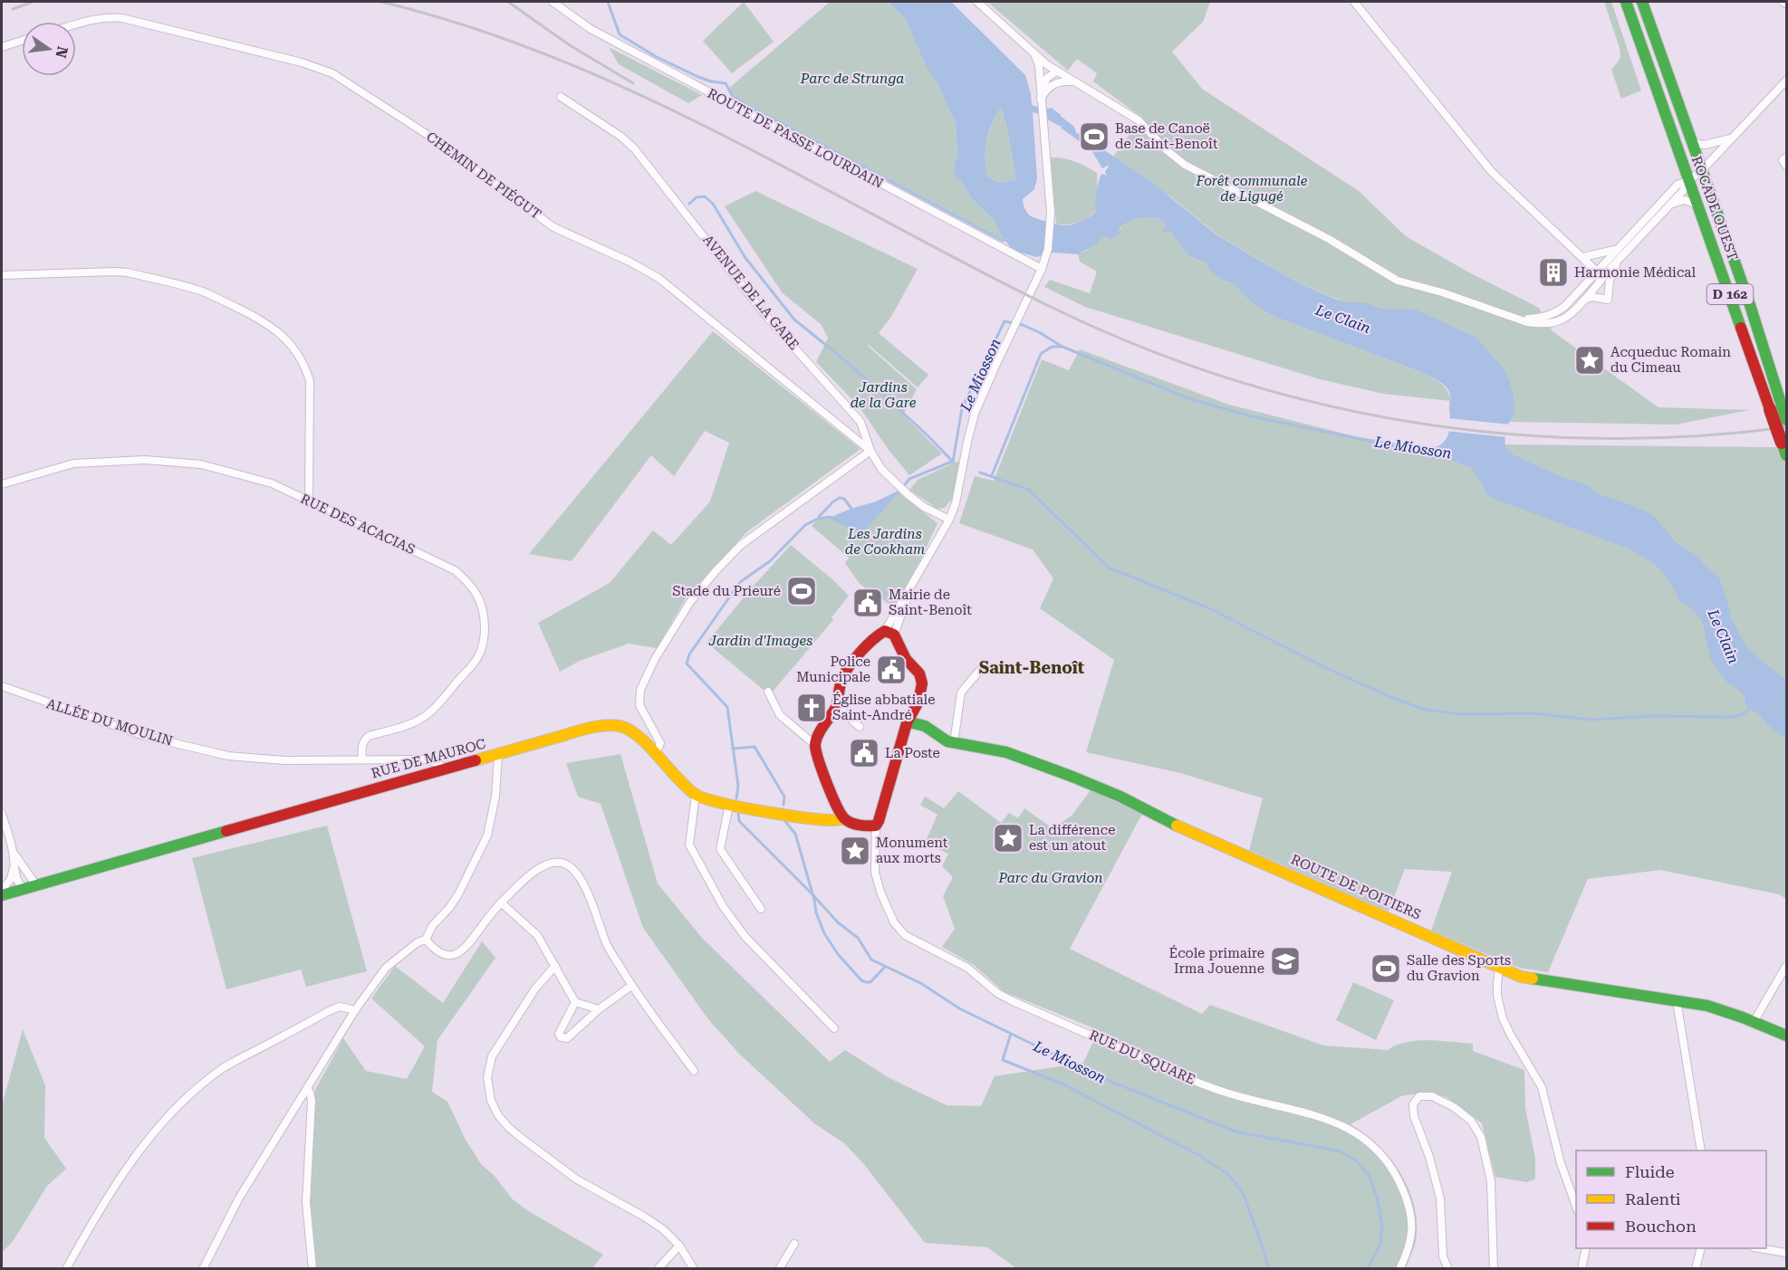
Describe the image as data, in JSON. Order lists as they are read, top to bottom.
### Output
{
  "streets": {
    "street": [
      "ROUTE DE PASSE LOURDAIN",
      "CHEMIN DE PIÉGUT",
      "ROCADE OUEST",
      "AVENUE DE LA GARE",
      "D 162",
      "RUE DES ACACIAS",
      "ALLÉE DU MOULIN",
      "RUE DE MAUROC",
      "ROUTE DE POITIERS",
      "RUE DU SQUARE"
    ]
  },
  "crossings": [
    ["CHEMIN DE PIÉGUT", "AVENUE DE LA GARE"],
    ["RUE DES ACACIAS", "ALLÉE DU MOULIN"],
    ["ALLÉE DU MOULIN", "RUE DE MAUROC"],
    ["RUE DE MAUROC", "RUE DU SQUARE"]
  ],
  "districts": ["Saint-Benoît"],
  "water": ["Le Clain", "Le Miosson"],
  "parks": [
    "Parc de Strunga",
    "Forêt communale de Ligugé",
    "Jardins de la Gare",
    "Les Jardins de Cookham",
    "Jardin d'Images",
    "Parc du Gravion"
  ],
  "places": {
    "sports": ["Base de Canoë de Saint-Benoît", "Stade du Prieuré", "Salle des Sports du Gravion"],
    "building": ["Harmonie Médical"],
    "place": ["Acqueduc Romain du Cimeau", "La différence est un atout", "Monument aux morts"],
    "public building": ["Mairie de Saint-Benoît", "Police Municipale", "La Poste"],
    "church": ["Église abbatiale Saint-André"],
    "school or university": ["École primaire Irma Jouenne"]
  },
  "legend": ["Fluide", "Ralenti", "Bouchon"],
  "north": "right"
}
